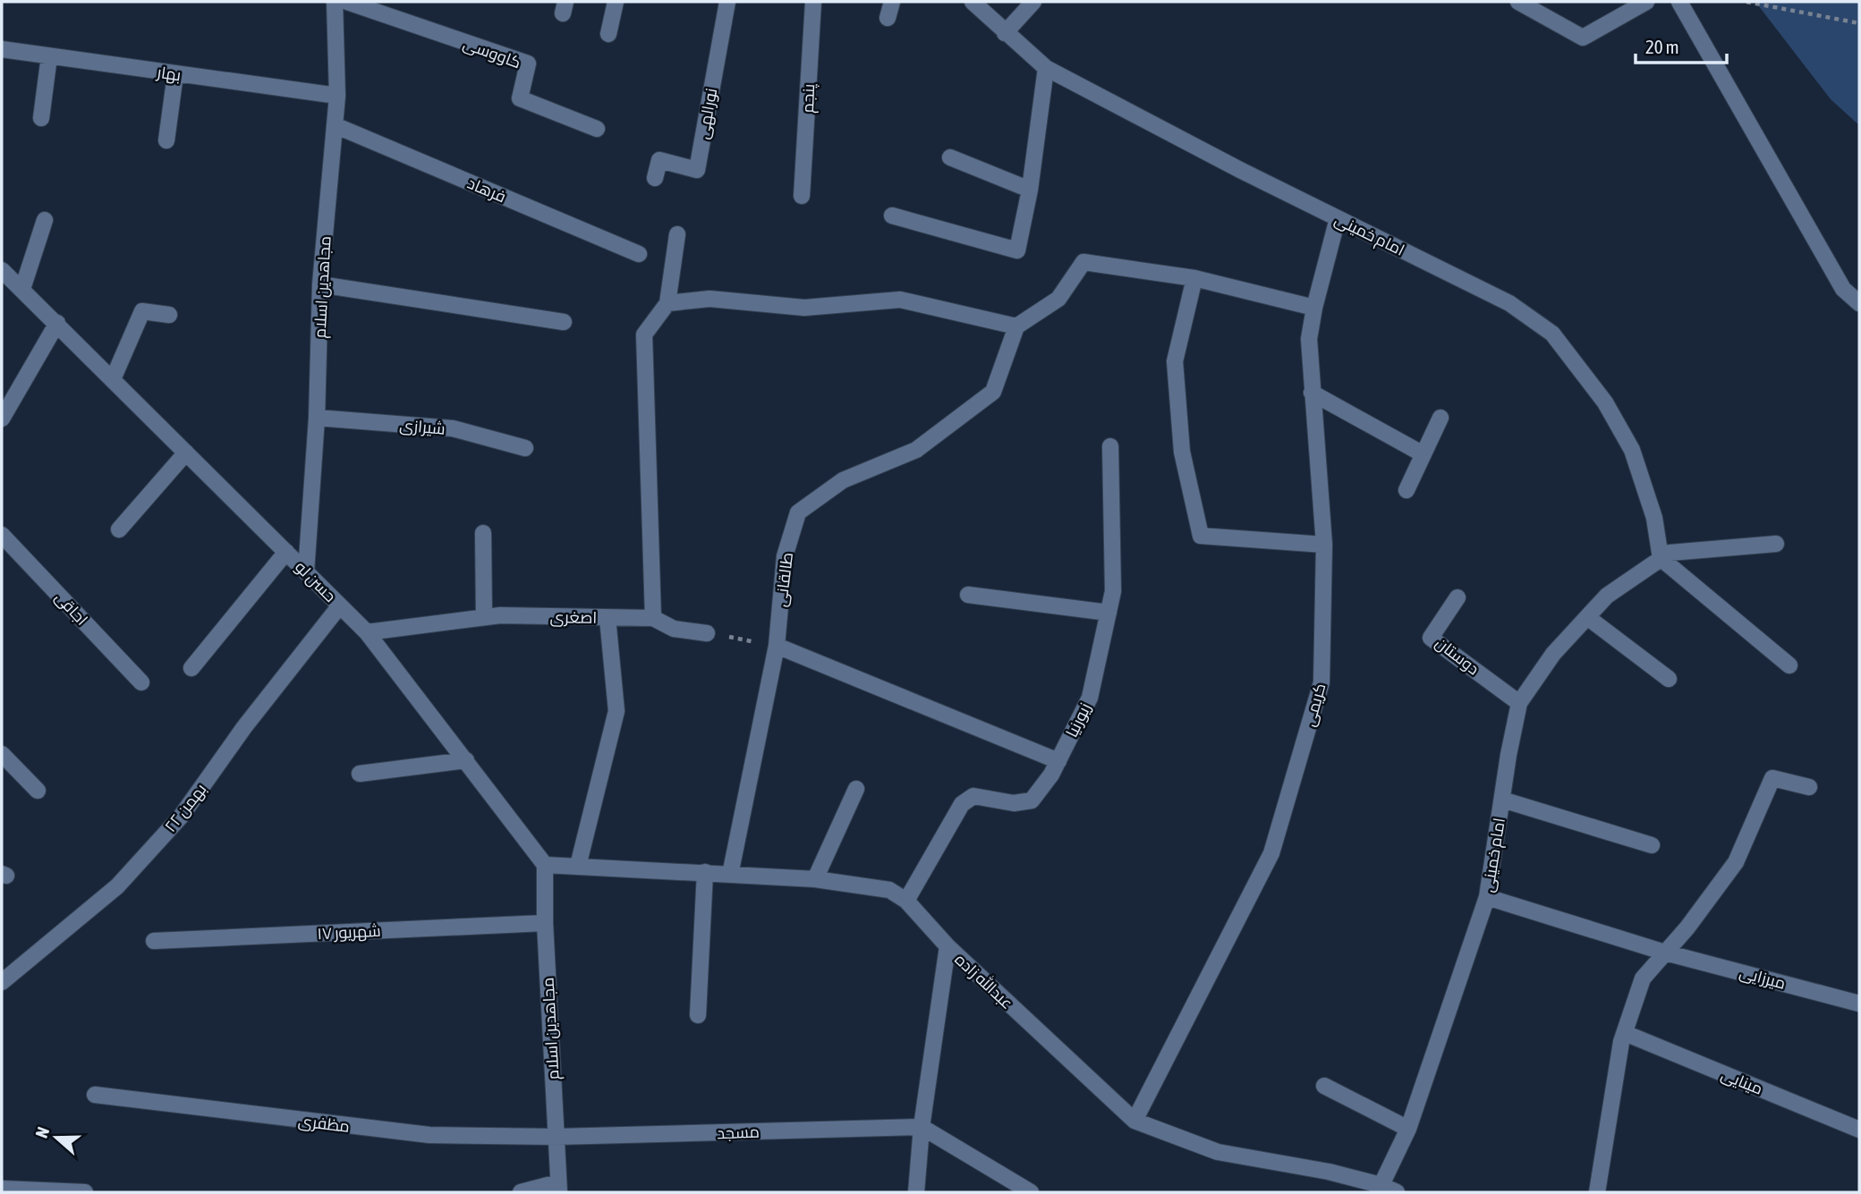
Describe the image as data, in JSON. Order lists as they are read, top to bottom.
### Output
{
  "streets": {
    "street": [
      "کاووسی",
      "بهار",
      "پنجم",
      "نورالهی",
      "فرهاد",
      "امام خمینی",
      "مجاهدین اسلام",
      "شیرازی",
      "طالقانی",
      "حسن لو",
      "اجاقی",
      "اصغری",
      "دوستان",
      "کریمی",
      "زیورنیا",
      "۲۲ بهمن",
      "۱۷ شهریور",
      "میرزایی",
      "عبدالله زاده",
      "مینایی",
      "مظفری",
      "مسجد"
    ]
  },
  "crossings": [
    ["بهار", "مجاهدین اسلام"],
    ["فرهاد", "مجاهدین اسلام"],
    ["امام خمینی", "دوستان"],
    ["امام خمینی", "کریمی"],
    ["امام خمینی", "میرزایی"],
    ["امام خمینی", "عبدالله زاده"],
    ["مجاهدین اسلام", "شیرازی"],
    ["مجاهدین اسلام", "حسن لو"],
    ["مجاهدین اسلام", "۱۷ شهریور"],
    ["مجاهدین اسلام", "عبدالله زاده"],
    ["مجاهدین اسلام", "مظفری"],
    ["مجاهدین اسلام", "مسجد"],
    ["طالقانی", "عبدالله زاده"],
    ["حسن لو", "اصغری"],
    ["حسن لو", "۲۲ بهمن"],
    ["حسن لو", "عبدالله زاده"],
    ["کریمی", "عبدالله زاده"],
    ["زیورنیا", "عبدالله زاده"],
    ["مظفری", "مسجد"]
  ],
  "scale_bar": "20 m",
  "north": "left"
}
